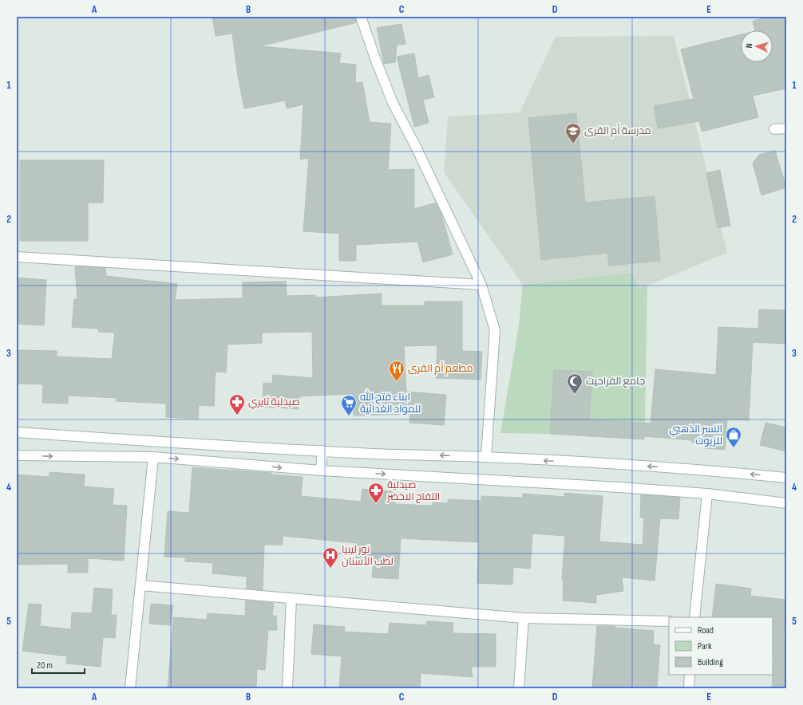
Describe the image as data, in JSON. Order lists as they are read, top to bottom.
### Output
{
  "places": {
    "school or university": ["مدرسة أم القرى"],
    "restaurant": ["مطعم أم القرى"],
    "mosque": ["جامع الفراحيت"],
    "pharmacy": ["صيدلية ثايري", "صيدلية التفاح الاخضر"],
    "supermarket": ["ابناء فتح الله للمواد الغدائية"],
    "shop": ["النسر الذهبي للزيوت"],
    "hospital": ["نور ليبيا لطب الأسنان"]
  },
  "legend": ["Road", "Park", "Building"],
  "scale_bar": "20 m",
  "north": "left",
  "grid": {
    "columns": [
      "A",
      "B",
      "C",
      "D",
      "E"
    ],
    "rows": [
      "1",
      "2",
      "3",
      "4",
      "5"
    ]
  }
}
